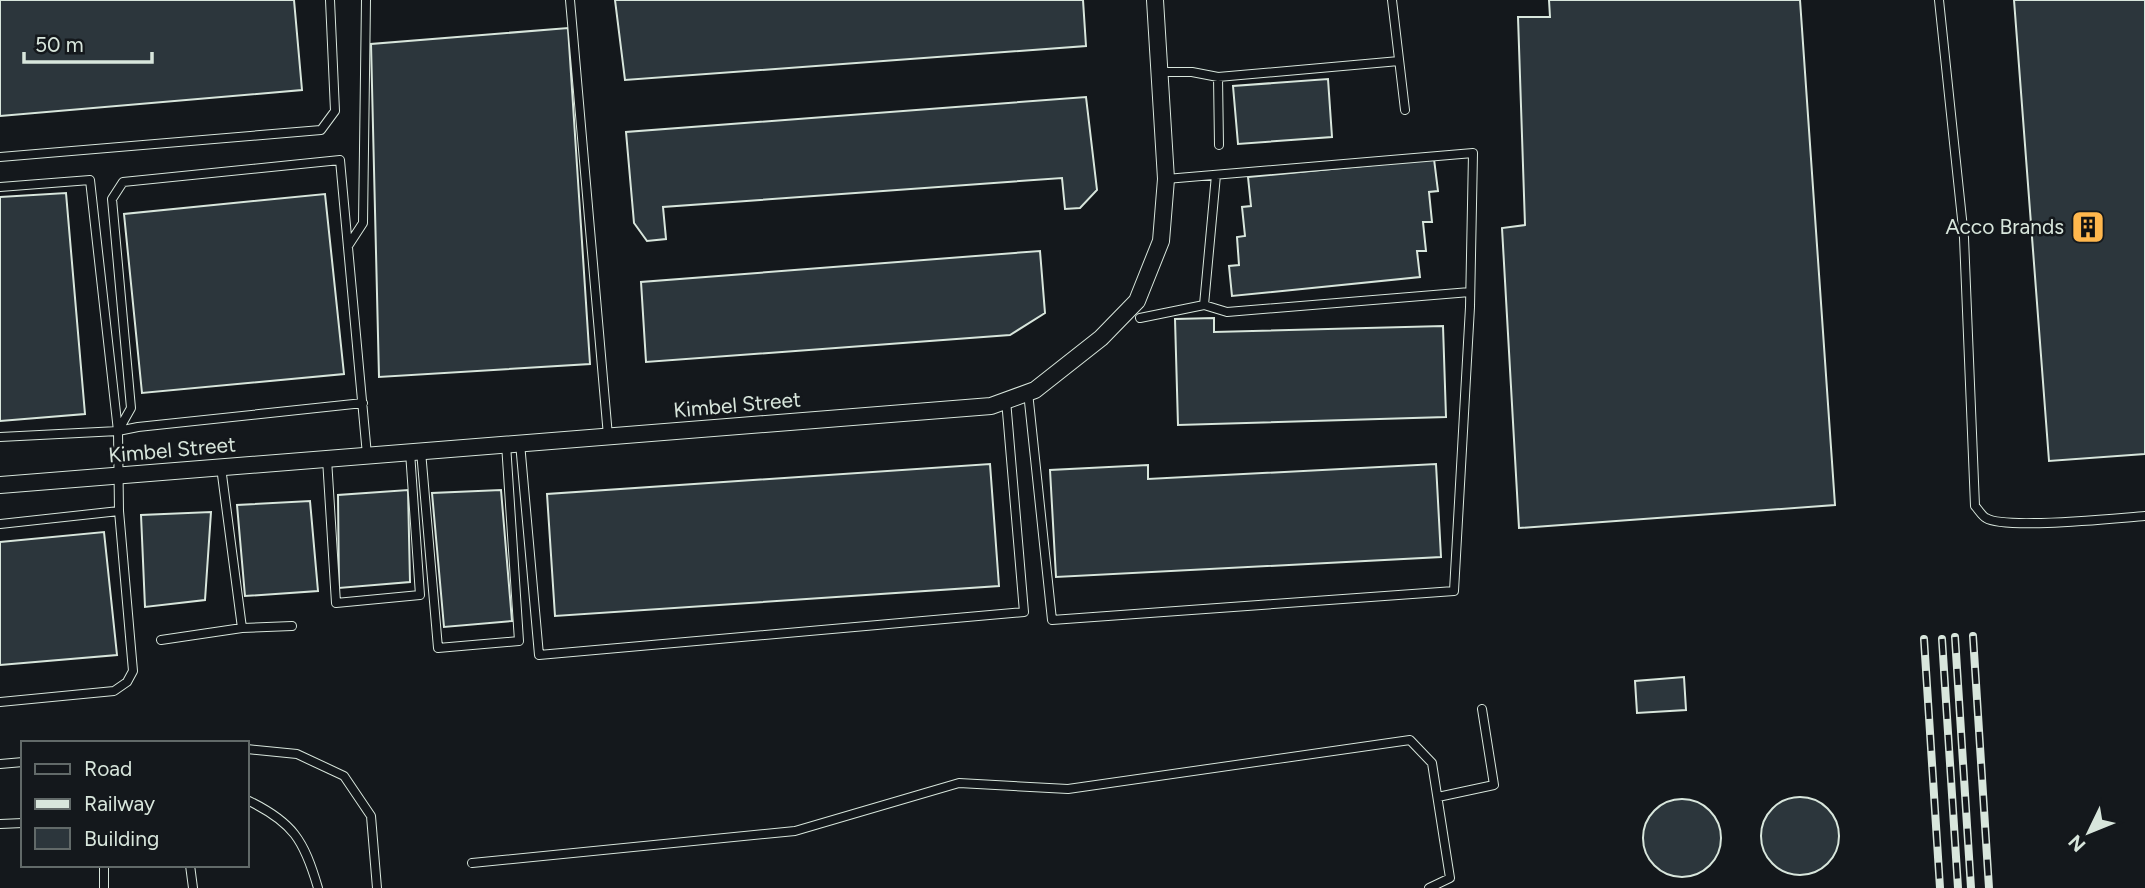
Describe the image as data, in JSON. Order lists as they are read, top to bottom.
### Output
{
  "streets": {
    "street": ["Kimbel Street"]
  },
  "places": {
    "building": ["Acco Brands"]
  },
  "legend": ["Road", "Railway", "Building"],
  "scale_bar": "50 m",
  "north": "bottom left"
}
